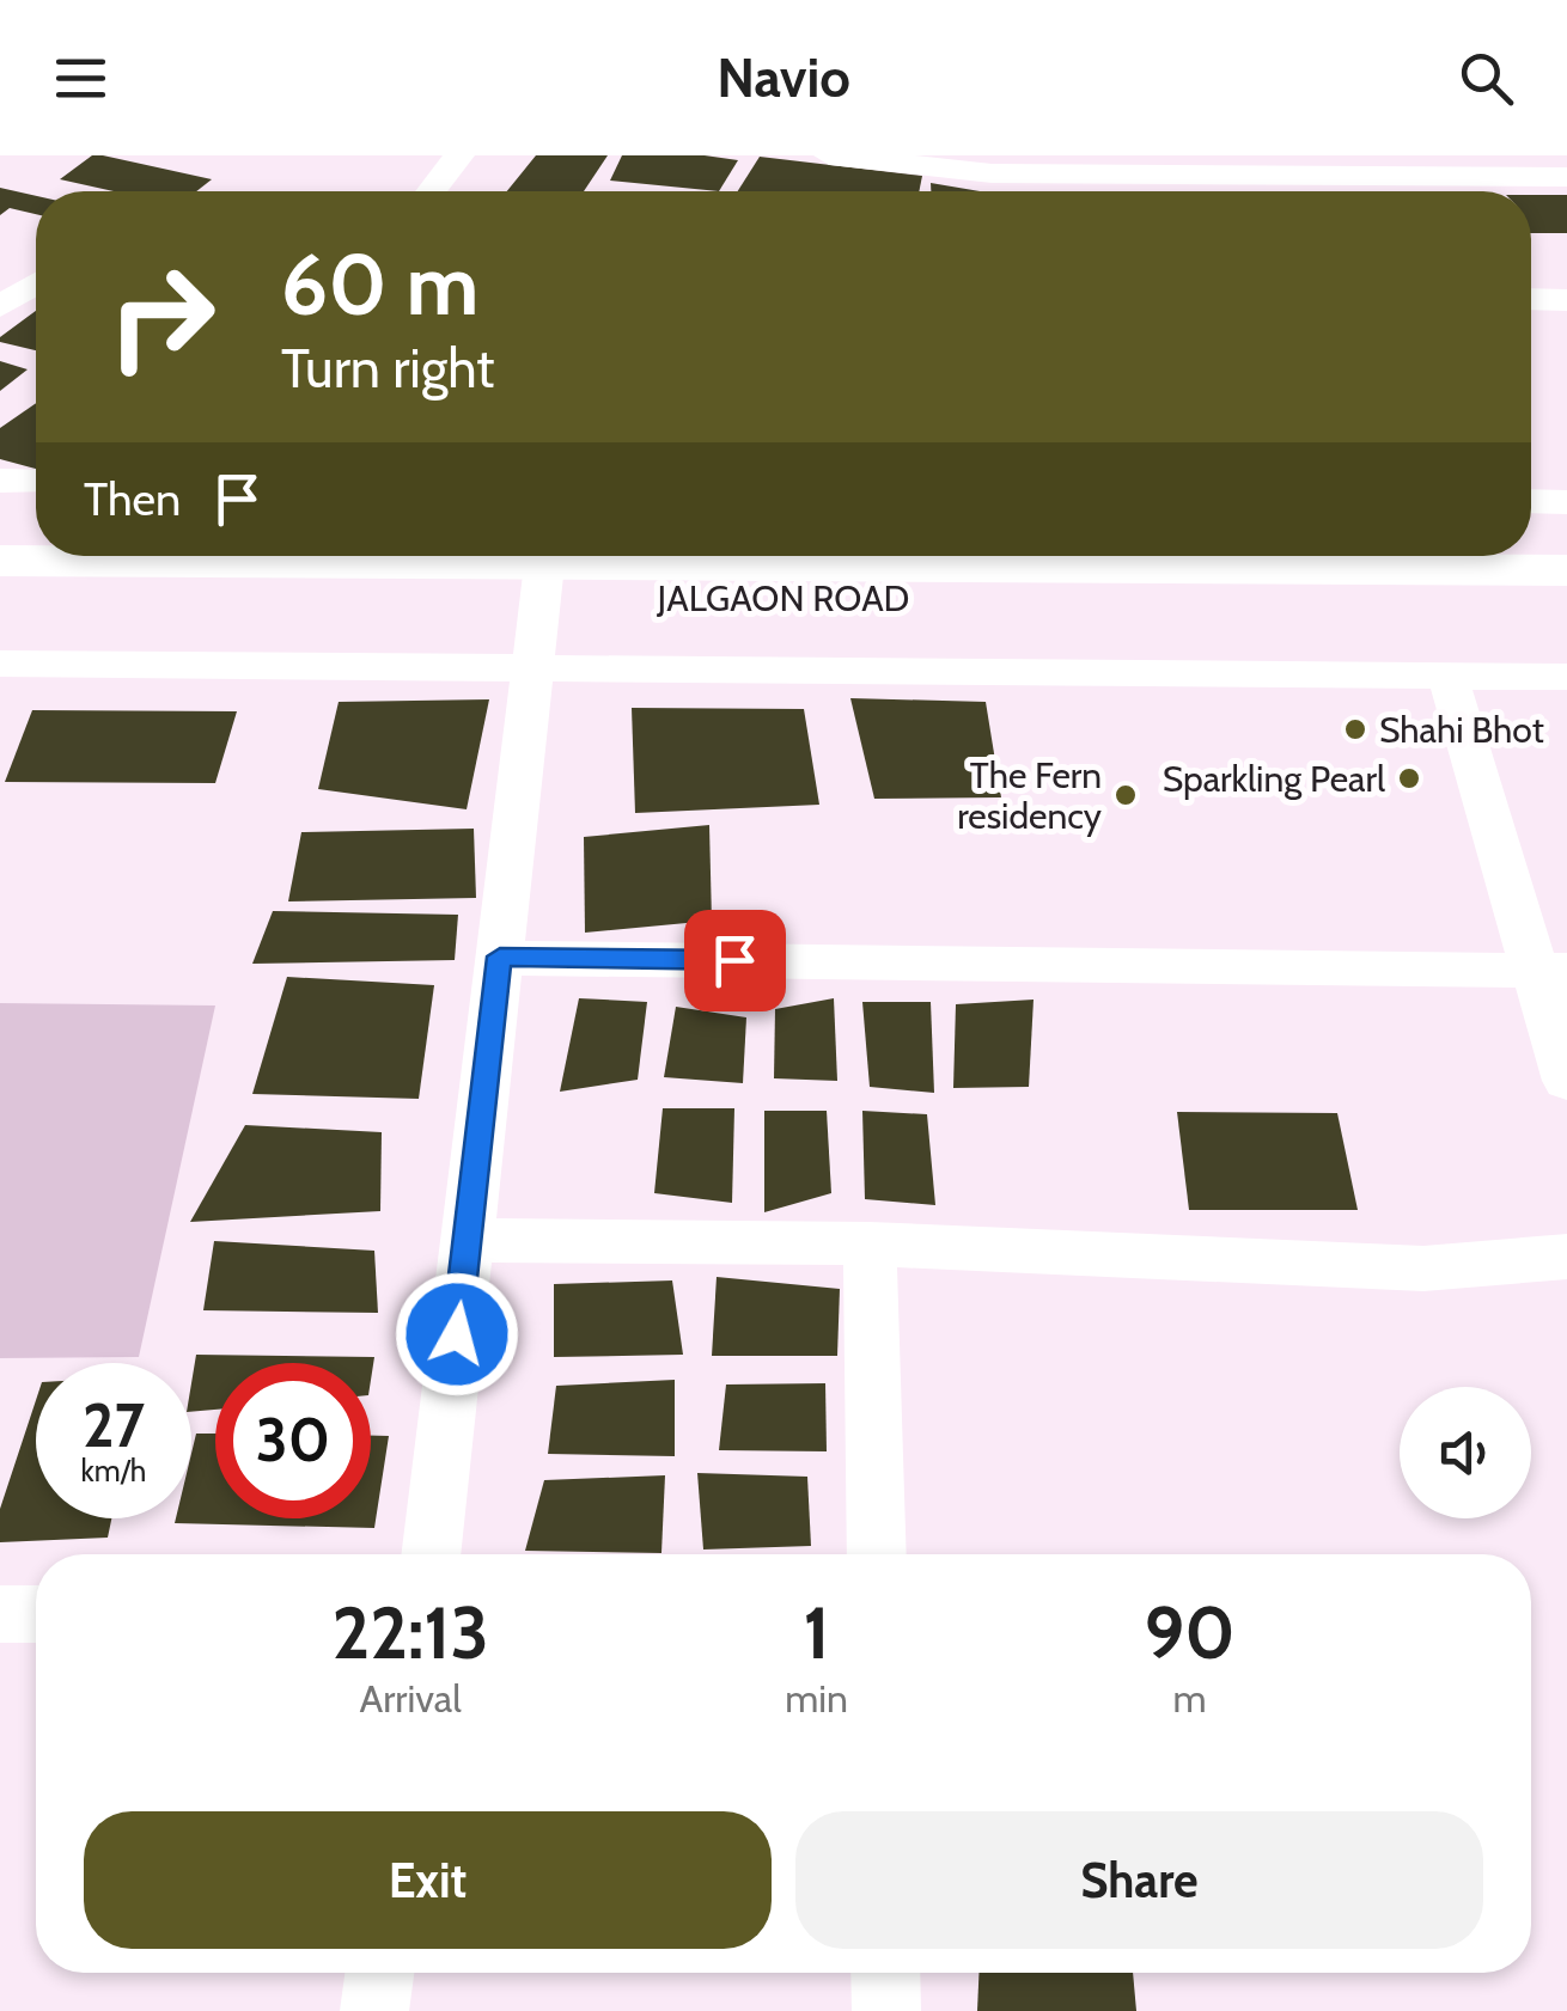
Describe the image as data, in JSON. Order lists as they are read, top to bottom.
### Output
{
  "streets": {
    "highway": ["JALGAON ROAD"]
  },
  "places": ["Shahi Bhot", "Sparkling Pearl", "The Fern residency"],
  "page": {
    "header": "Navio",
    "turn": ["60 m", "Turn right"],
    "then": "Then",
    "speed": "27 km/h",
    "limit": "30",
    "eta": [
      "22:13",
      "Arrival",
      "1",
      "min",
      "90",
      "m"
    ],
    "buttons": ["Exit", "Share"]
  }
}
